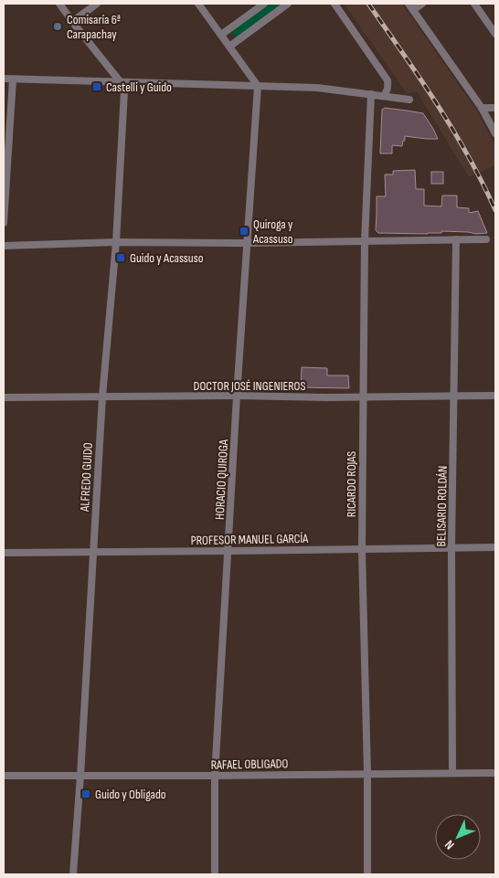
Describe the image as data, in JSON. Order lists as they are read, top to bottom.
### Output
{
  "streets": {
    "street": [
      "DOCTOR JOSÉ INGENIEROS",
      "ALFREDO GUIDO",
      "HORACIO QUIROGA",
      "RICARDO ROJAS",
      "BELISARIO ROLDÁN",
      "PROFESOR MANUEL GARCÍA",
      "RAFAEL OBLIGADO"
    ]
  },
  "crossings": [
    ["DOCTOR JOSÉ INGENIEROS", "ALFREDO GUIDO"],
    ["DOCTOR JOSÉ INGENIEROS", "HORACIO QUIROGA"],
    ["DOCTOR JOSÉ INGENIEROS", "RICARDO ROJAS"],
    ["DOCTOR JOSÉ INGENIEROS", "BELISARIO ROLDÁN"],
    ["ALFREDO GUIDO", "PROFESOR MANUEL GARCÍA"],
    ["ALFREDO GUIDO", "RAFAEL OBLIGADO"],
    ["HORACIO QUIROGA", "PROFESOR MANUEL GARCÍA"],
    ["HORACIO QUIROGA", "RAFAEL OBLIGADO"],
    ["RICARDO ROJAS", "PROFESOR MANUEL GARCÍA"],
    ["RICARDO ROJAS", "RAFAEL OBLIGADO"],
    ["BELISARIO ROLDÁN", "PROFESOR MANUEL GARCÍA"],
    ["BELISARIO ROLDÁN", "RAFAEL OBLIGADO"]
  ],
  "places": {
    "other": ["Comisaría 6ª Carapachay"],
    "transit": [
      "Castelli y Guido",
      "Quiroga y Acassuso",
      "Guido y Acassuso",
      "Guido y Obligado"
    ]
  },
  "north": "bottom left"
}
